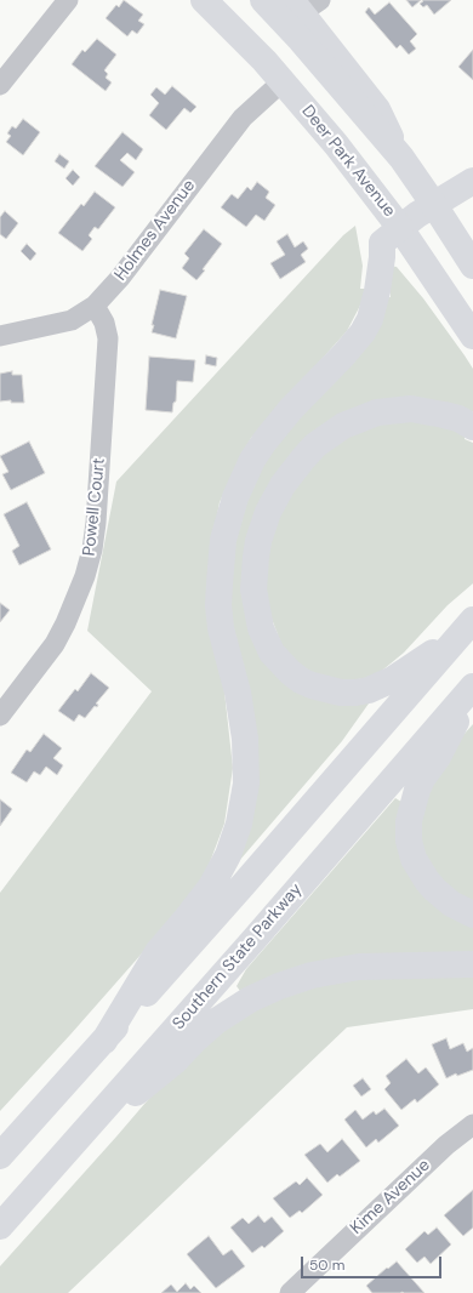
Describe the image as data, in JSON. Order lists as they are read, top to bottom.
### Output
{
  "streets": {
    "main road": ["Deer Park Avenue", "Southern State Parkway"],
    "street": ["Holmes Avenue", "Powell Court", "Kime Avenue"]
  },
  "crossings": [
    ["Deer Park Avenue", "Holmes Avenue"],
    ["Holmes Avenue", "Powell Court"]
  ],
  "scale_bar": "50 m"
}
